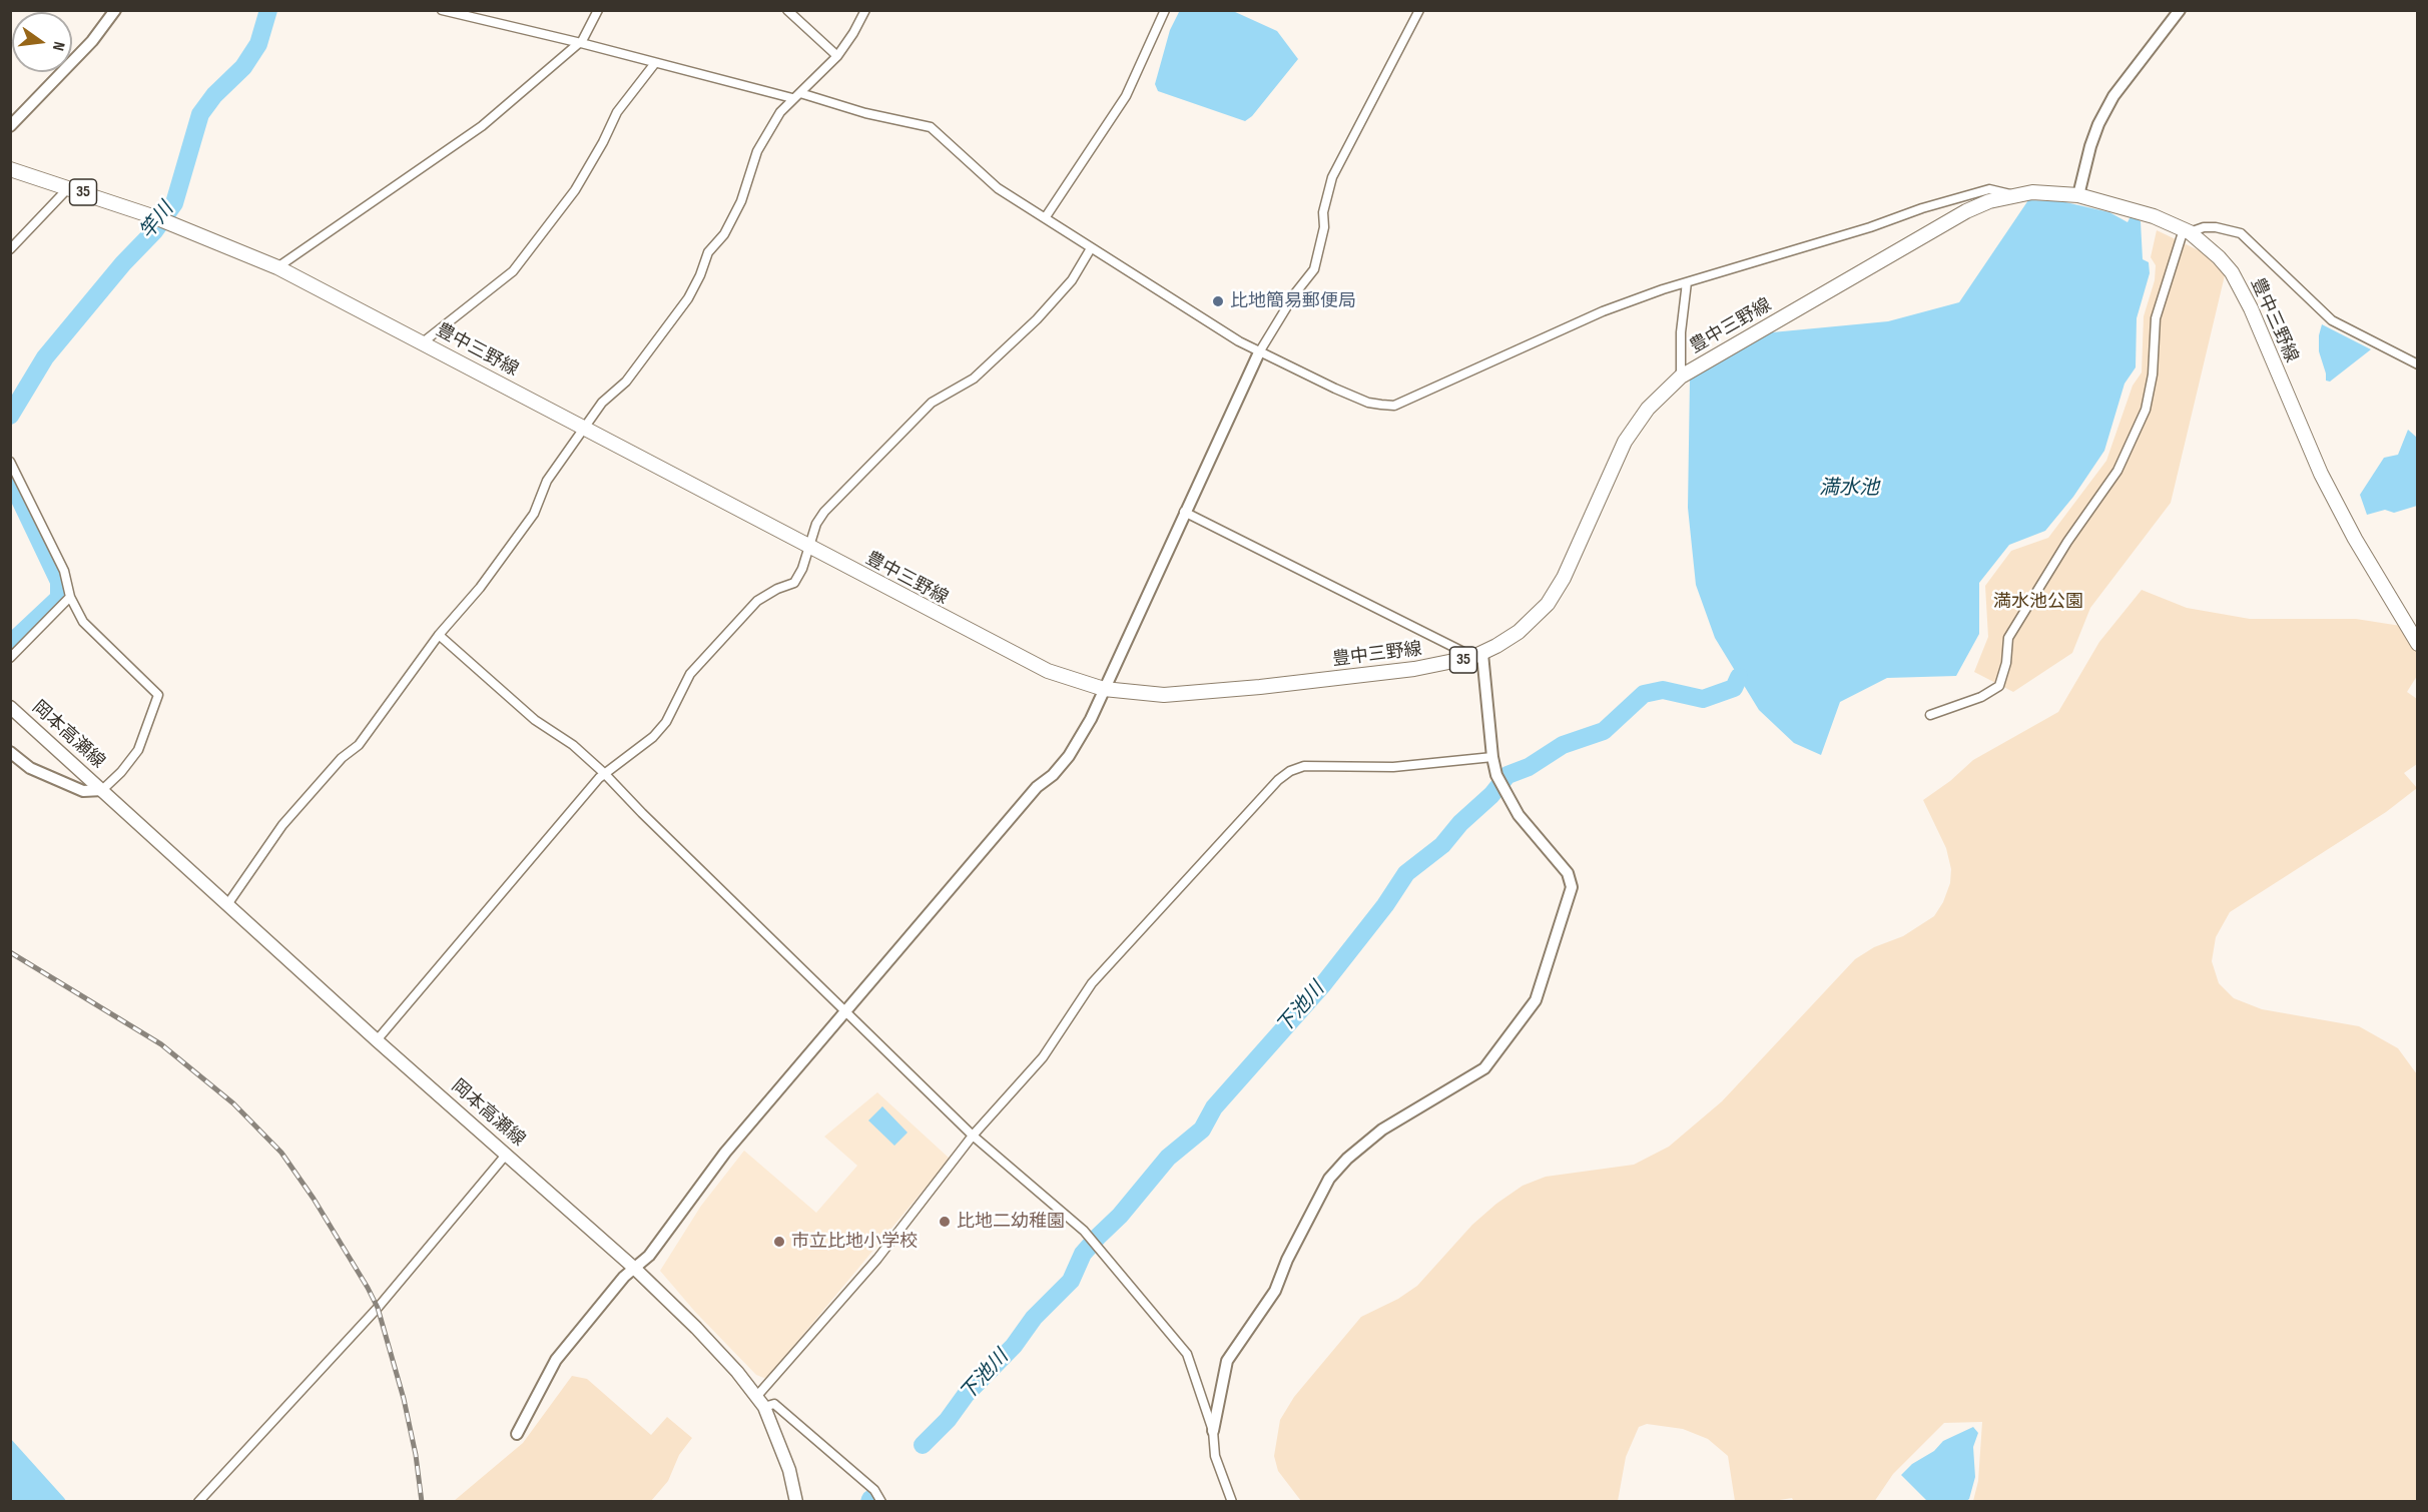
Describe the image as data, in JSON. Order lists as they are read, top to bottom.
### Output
{
  "streets": {
    "main road": ["35", "豊中三野線", "岡本高瀬線"]
  },
  "water": ["竿川", "満水池", "下池川"],
  "parks": ["満水池公園"],
  "places": ["比地簡易郵便局", "比地二幼稚園", "市立比地小学校"],
  "north": "right"
}
